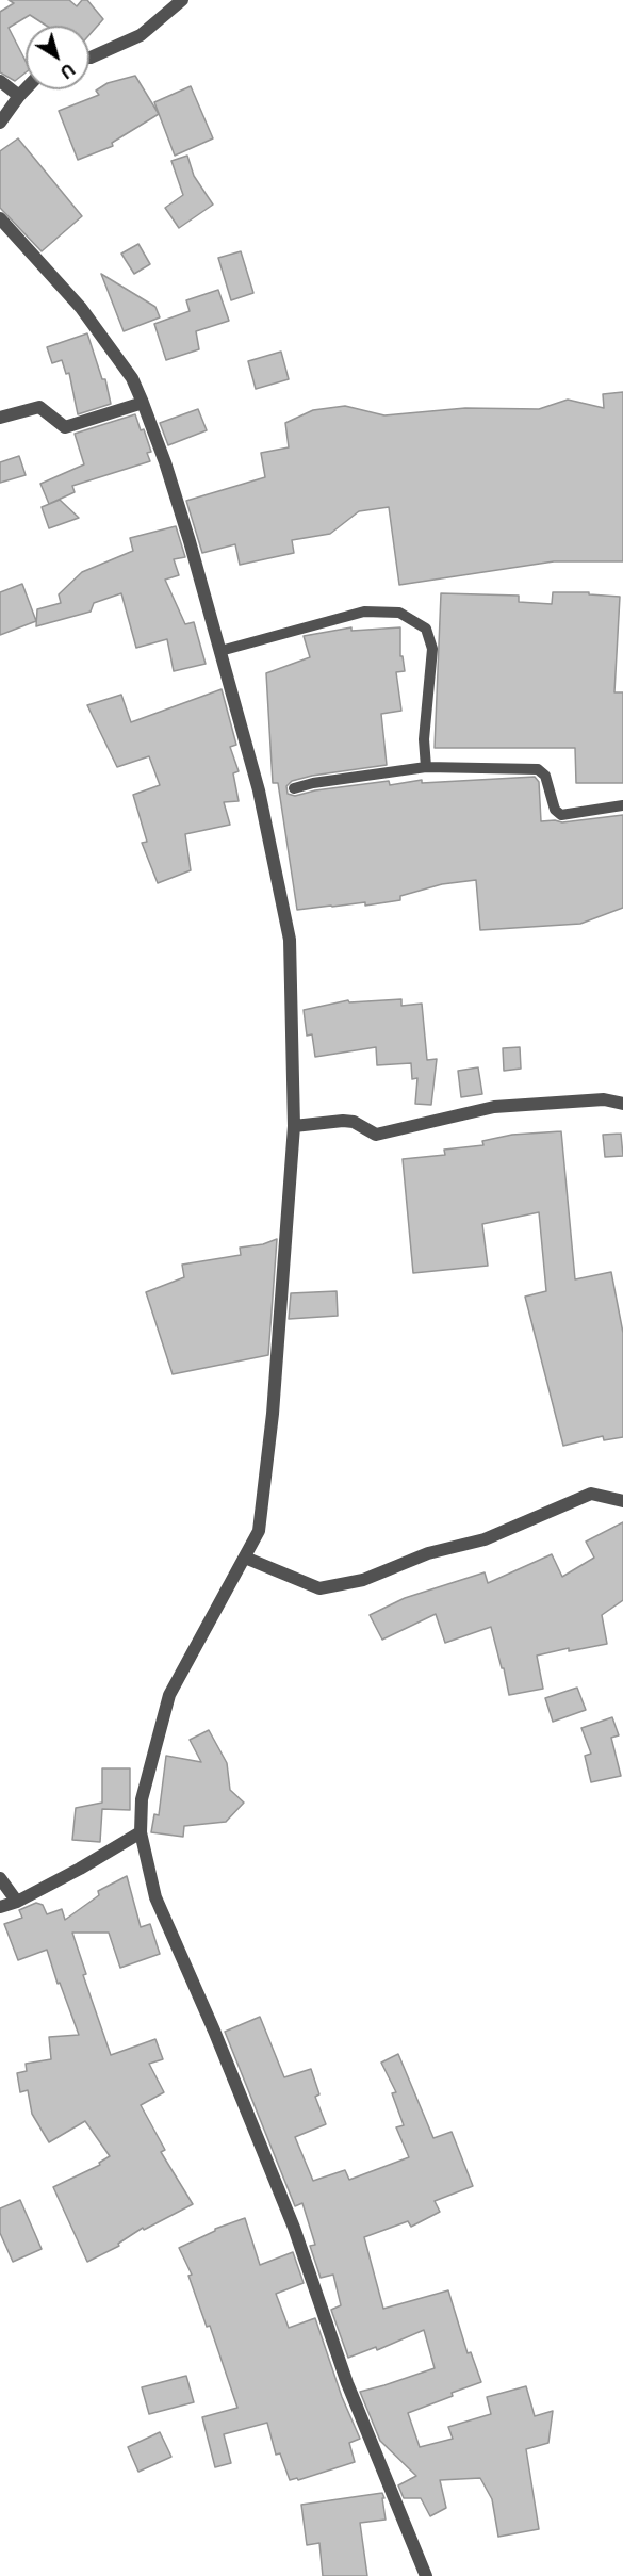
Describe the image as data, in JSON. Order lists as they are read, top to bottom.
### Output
{
  "north": "bottom right"
}
